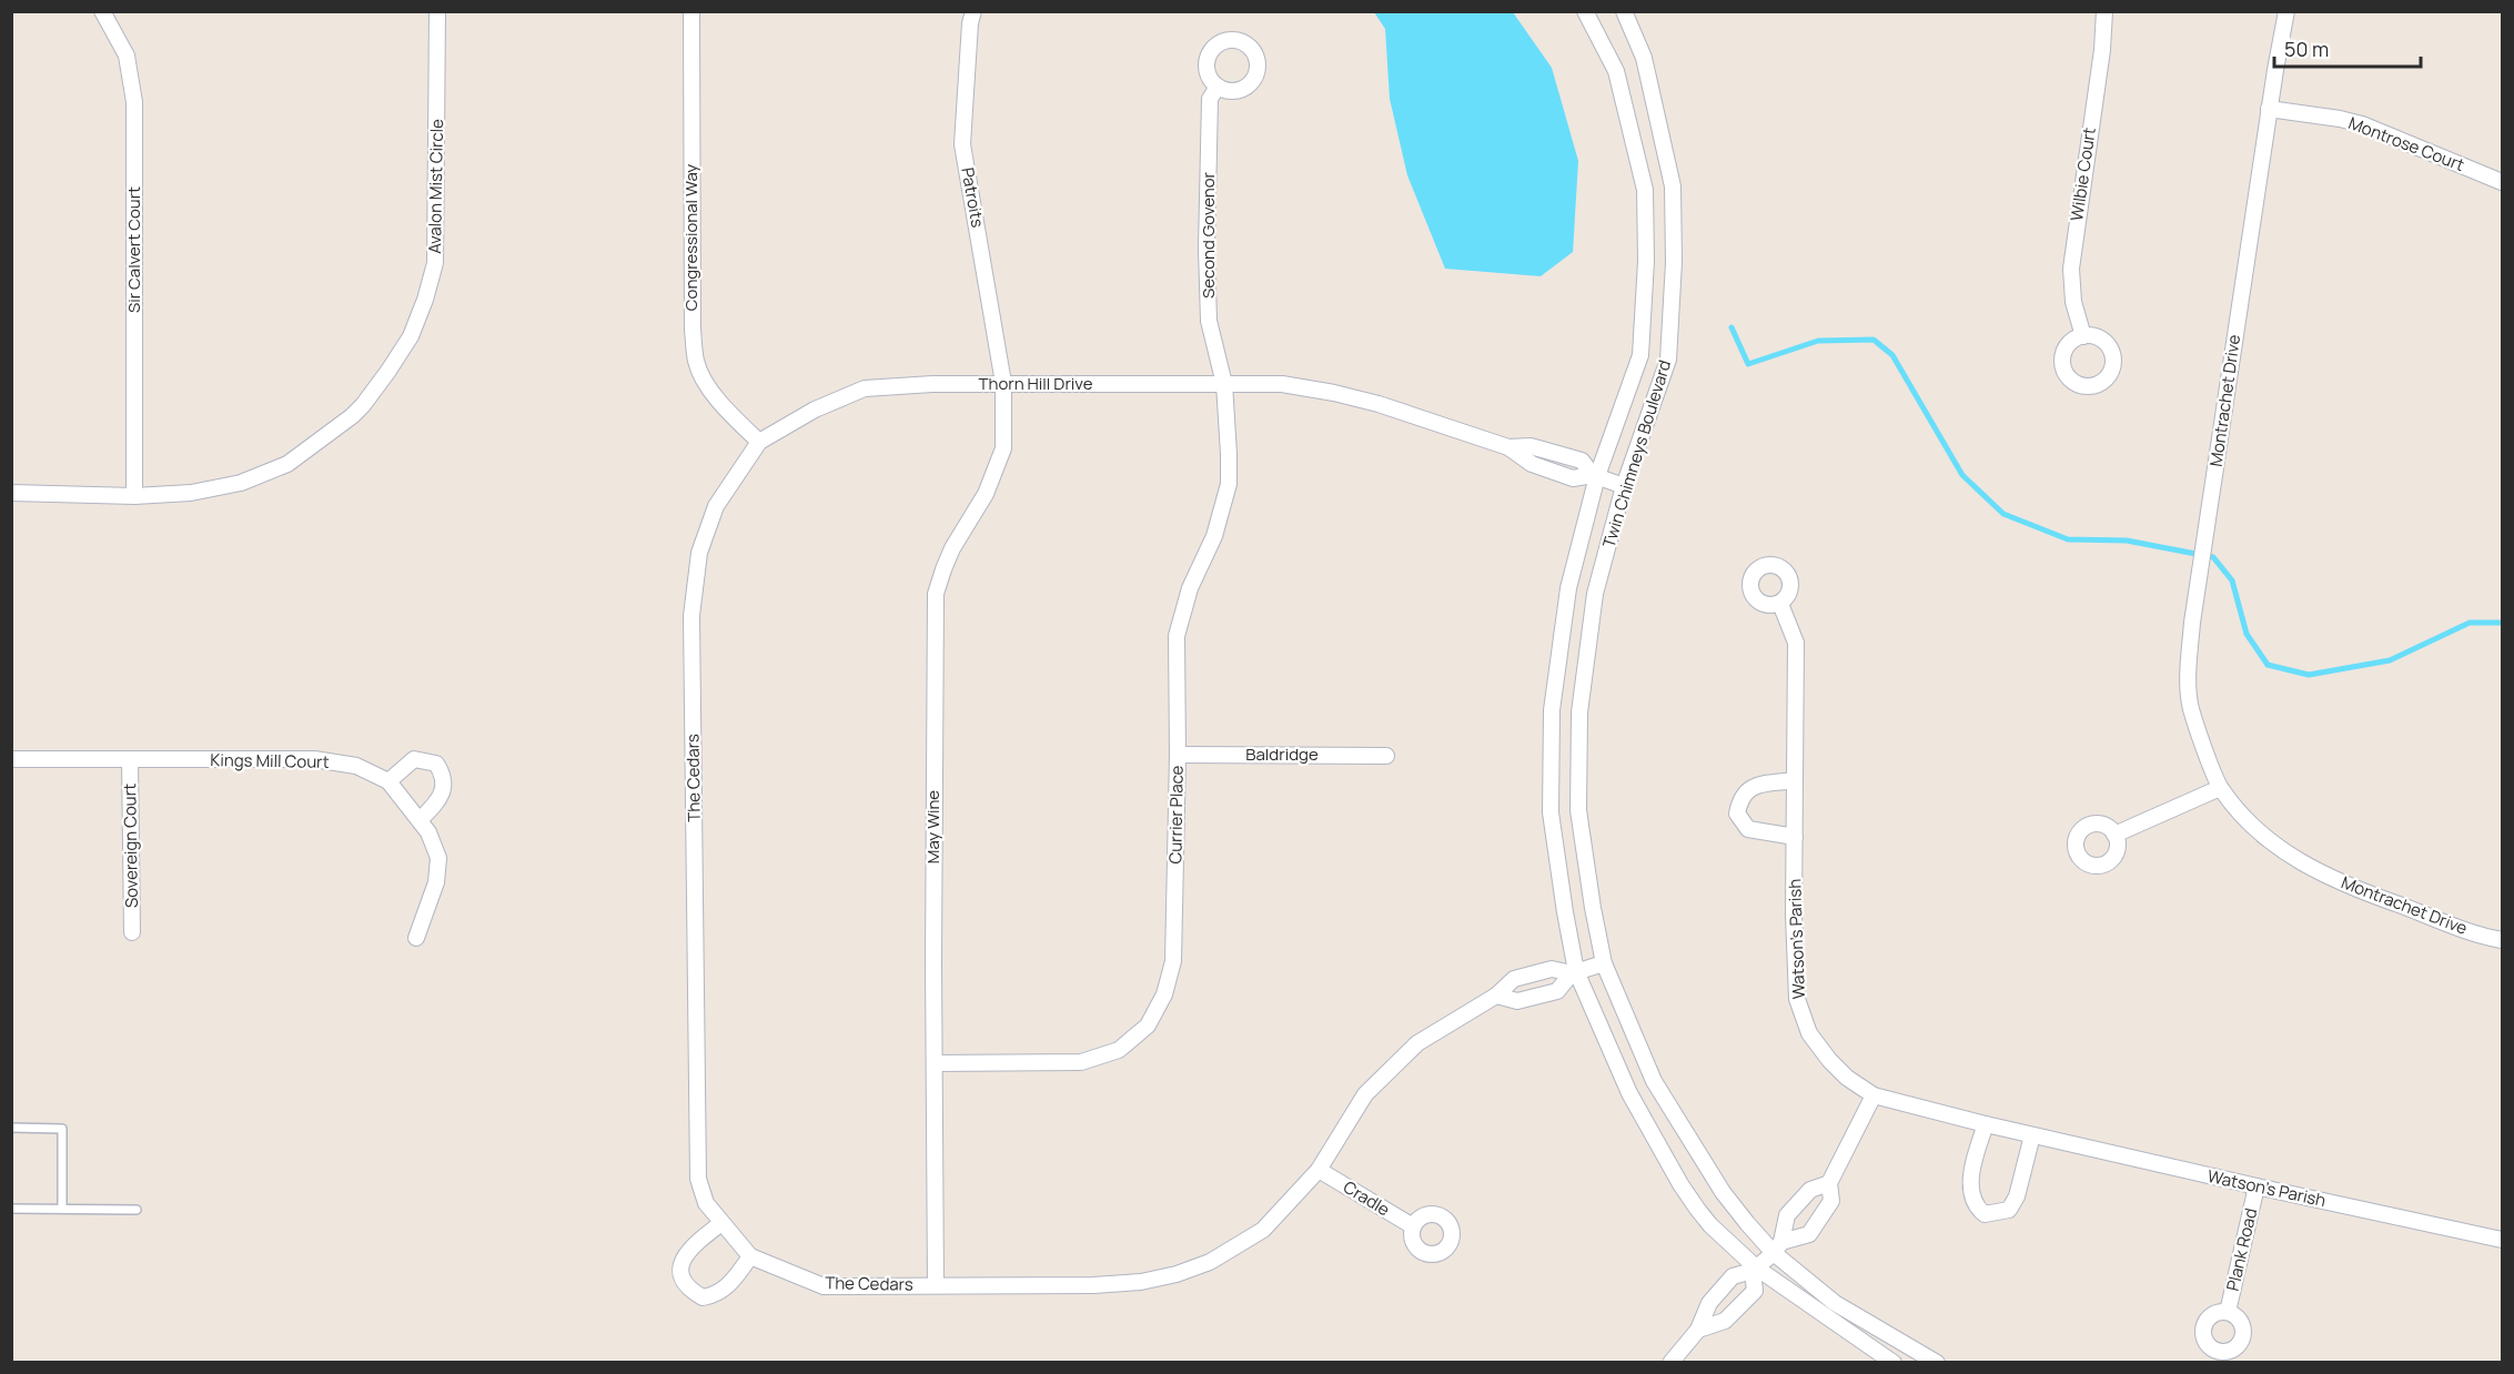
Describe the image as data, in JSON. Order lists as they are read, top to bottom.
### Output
{
  "streets": {
    "street": [
      "Montrose Court",
      "Wilbie Court",
      "Avalon Mist Circle",
      "Patroits",
      "Second Govenor",
      "Congressional Way",
      "Sir Calvert Court",
      "Thorn Hill Drive",
      "Montrachet Drive",
      "Twin Chimneys Boulevard",
      "Baldridge",
      "Kings Mill Court",
      "The Cedars",
      "Currier Place",
      "May Wine",
      "Sovereign Court",
      "Watson's Parish",
      "Cradle",
      "Plank Road"
    ]
  },
  "crossings": [
    ["Montrose Court", "Montrachet Drive"],
    ["Avalon Mist Circle", "Sir Calvert Court"],
    ["Patroits", "Thorn Hill Drive"],
    ["Patroits", "May Wine"],
    ["Second Govenor", "Thorn Hill Drive"],
    ["Second Govenor", "Currier Place"],
    ["Congressional Way", "Thorn Hill Drive"],
    ["Thorn Hill Drive", "Twin Chimneys Boulevard"],
    ["Thorn Hill Drive", "The Cedars"],
    ["Thorn Hill Drive", "Currier Place"],
    ["Thorn Hill Drive", "May Wine"],
    ["Twin Chimneys Boulevard", "The Cedars"],
    ["Baldridge", "Currier Place"],
    ["Kings Mill Court", "Sovereign Court"],
    ["The Cedars", "May Wine"],
    ["The Cedars", "Cradle"],
    ["Currier Place", "May Wine"],
    ["Watson's Parish", "Plank Road"]
  ],
  "scale_bar": "50 m"
}
